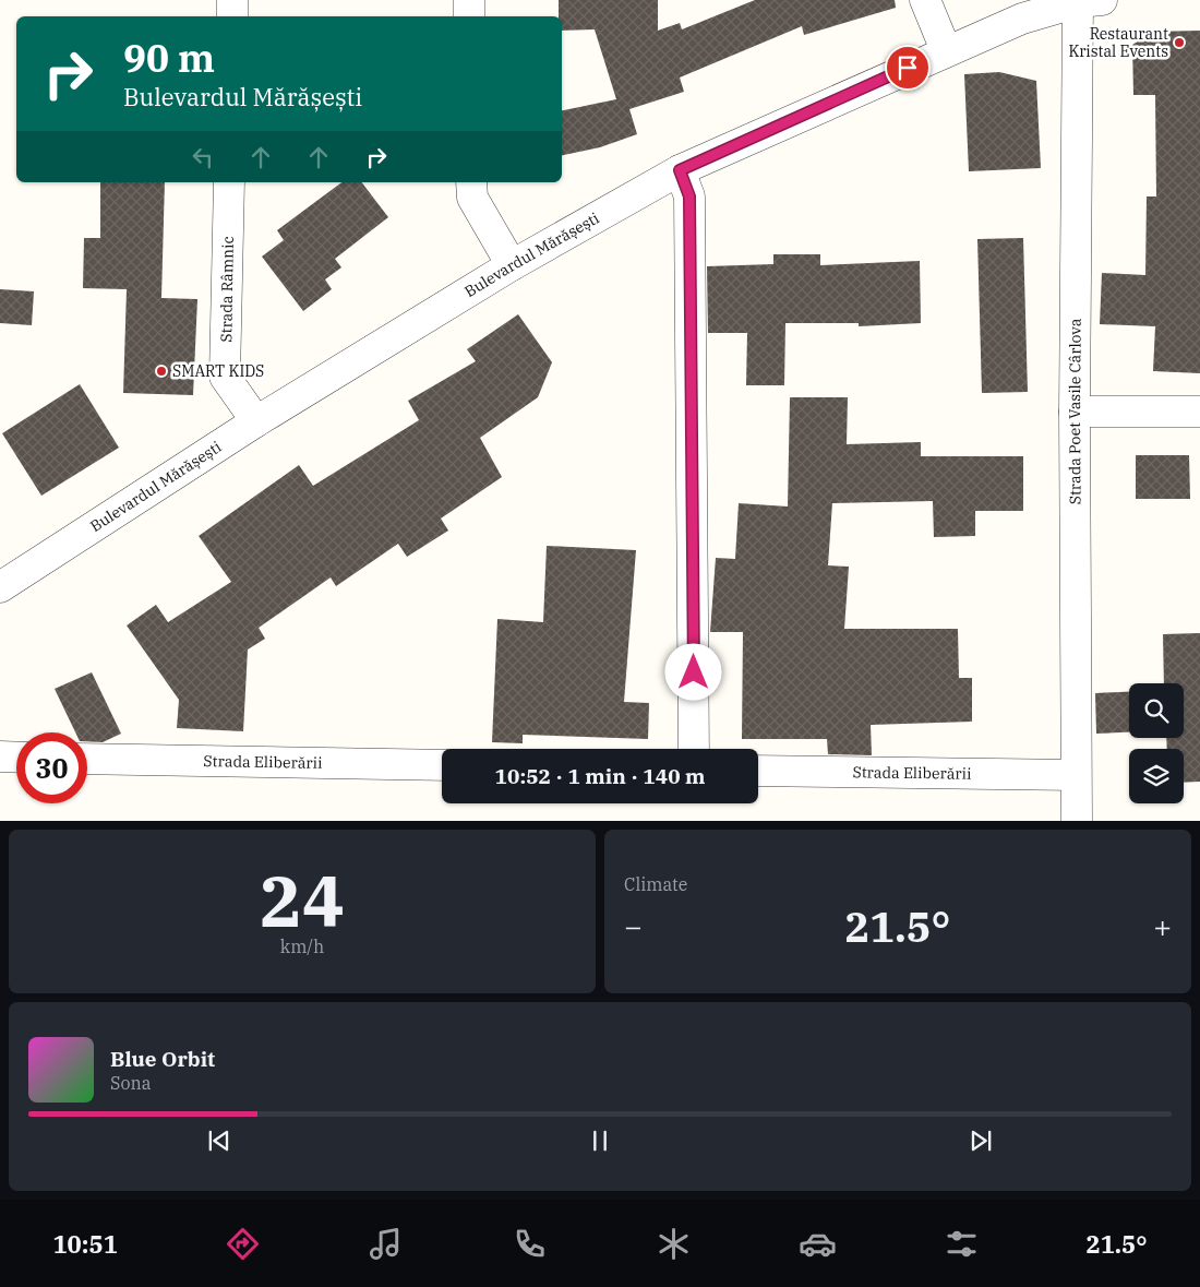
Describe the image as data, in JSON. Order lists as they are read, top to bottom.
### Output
{
  "streets": {
    "street": [
      "Bulevardul Mărășești",
      "Strada Râmnic",
      "Strada Poet Vasile Cârlova",
      "Strada Eliberării"
    ]
  },
  "crossings": [
    ["Bulevardul Mărășești", "Strada Râmnic"],
    ["Bulevardul Mărășești", "Strada Poet Vasile Cârlova"],
    ["Strada Poet Vasile Cârlova", "Strada Eliberării"]
  ],
  "places": ["Restaurant Kristal Events", "SMART KIDS"],
  "page": {
    "turn": ["90 m", "Bulevardul Mărășești"],
    "limit": "30",
    "trip": "10:52 · 1 min · 140 m",
    "tile": [
      ["24", "km/h"],
      "Climate"
    ],
    "heat": ["−", "21.5°", "+"],
    "song": ["Blue Orbit", "Sona"],
    "tabs": ["10:51", "21.5°"]
  }
}
